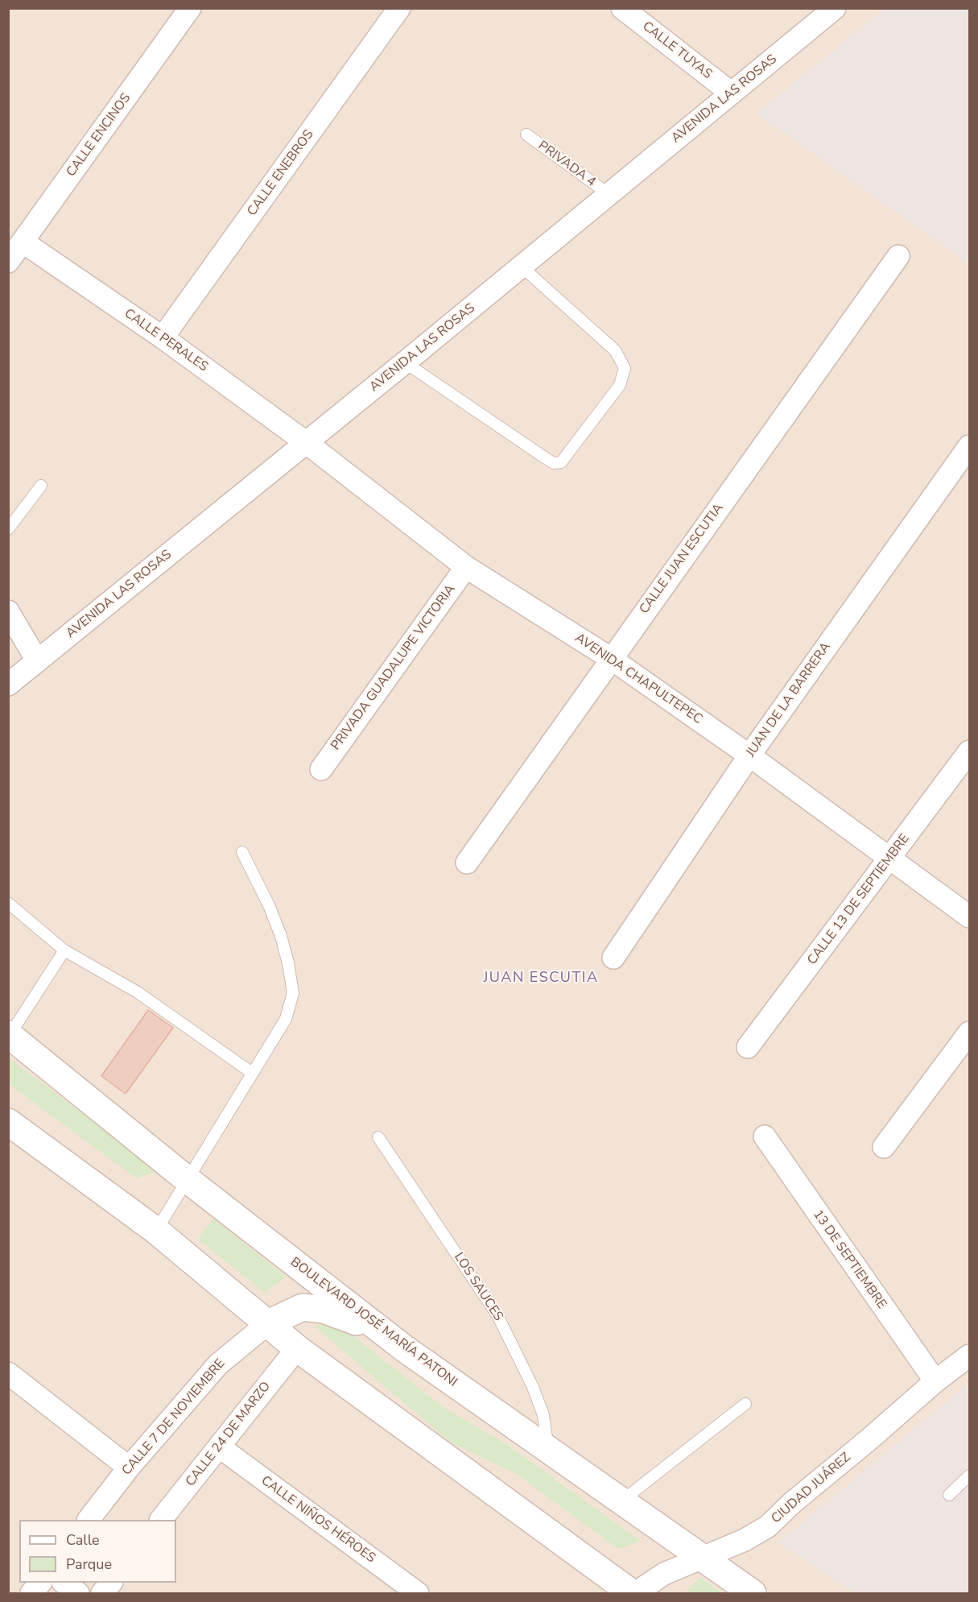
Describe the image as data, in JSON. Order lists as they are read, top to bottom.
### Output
{
  "streets": {
    "main road": ["BOULEVARD JOSÉ MARÍA PATONI"],
    "street": [
      "CALLE TUYAS",
      "AVENIDA LAS ROSAS",
      "CALLE ENCINOS",
      "CALLE ENEBROS",
      "CALLE PERALES",
      "CALLE JUAN ESCUTIA",
      "PRIVADA GUADALUPE VICTORIA",
      "AVENIDA CHAPULTEPEC",
      "JUAN DE LA BARRERA",
      "CALLE 13 DE SEPTIEMBRE",
      "13 DE SEPTIEMBRE",
      "CALLE 7 DE NOVIEMBRE",
      "CALLE 24 DE MARZO",
      "CIUDAD JUÁREZ",
      "CALLE NIÑOS HÉROES"
    ],
    "lane": ["PRIVADA 4", "LOS SAUCES"]
  },
  "crossings": [
    ["CALLE TUYAS", "AVENIDA LAS ROSAS"],
    ["AVENIDA LAS ROSAS", "PRIVADA 4"],
    ["AVENIDA LAS ROSAS", "CALLE PERALES"],
    ["AVENIDA LAS ROSAS", "AVENIDA CHAPULTEPEC"],
    ["CALLE ENCINOS", "CALLE PERALES"],
    ["CALLE ENEBROS", "CALLE PERALES"],
    ["CALLE PERALES", "AVENIDA CHAPULTEPEC"],
    ["CALLE JUAN ESCUTIA", "AVENIDA CHAPULTEPEC"],
    ["PRIVADA GUADALUPE VICTORIA", "AVENIDA CHAPULTEPEC"],
    ["AVENIDA CHAPULTEPEC", "JUAN DE LA BARRERA"],
    ["AVENIDA CHAPULTEPEC", "CALLE 13 DE SEPTIEMBRE"],
    ["13 DE SEPTIEMBRE", "CIUDAD JUÁREZ"],
    ["LOS SAUCES", "BOULEVARD JOSÉ MARÍA PATONI"],
    ["BOULEVARD JOSÉ MARÍA PATONI", "CIUDAD JUÁREZ"],
    ["CALLE 24 DE MARZO", "CALLE NIÑOS HÉROES"]
  ],
  "districts": ["JUAN ESCUTIA"],
  "legend": ["Calle", "Parque"]
}
